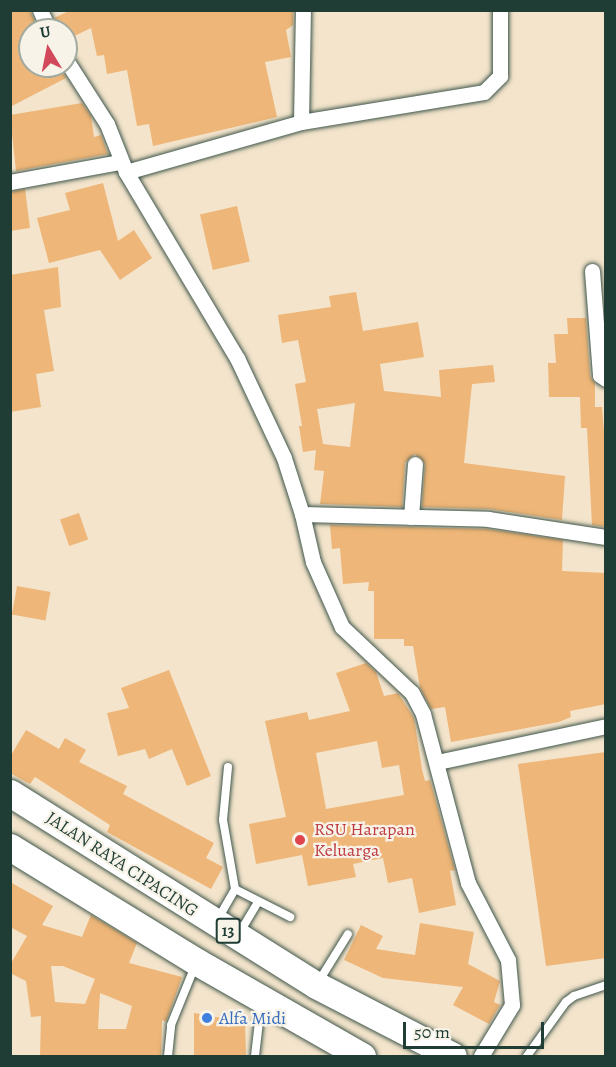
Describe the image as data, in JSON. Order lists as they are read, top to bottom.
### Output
{
  "streets": {
    "highway": ["JALAN RAYA CIPACING", "13"]
  },
  "places": ["RSU Harapan Keluarga", "Alfa Midi"],
  "scale_bar": "50 m",
  "north": "top"
}
